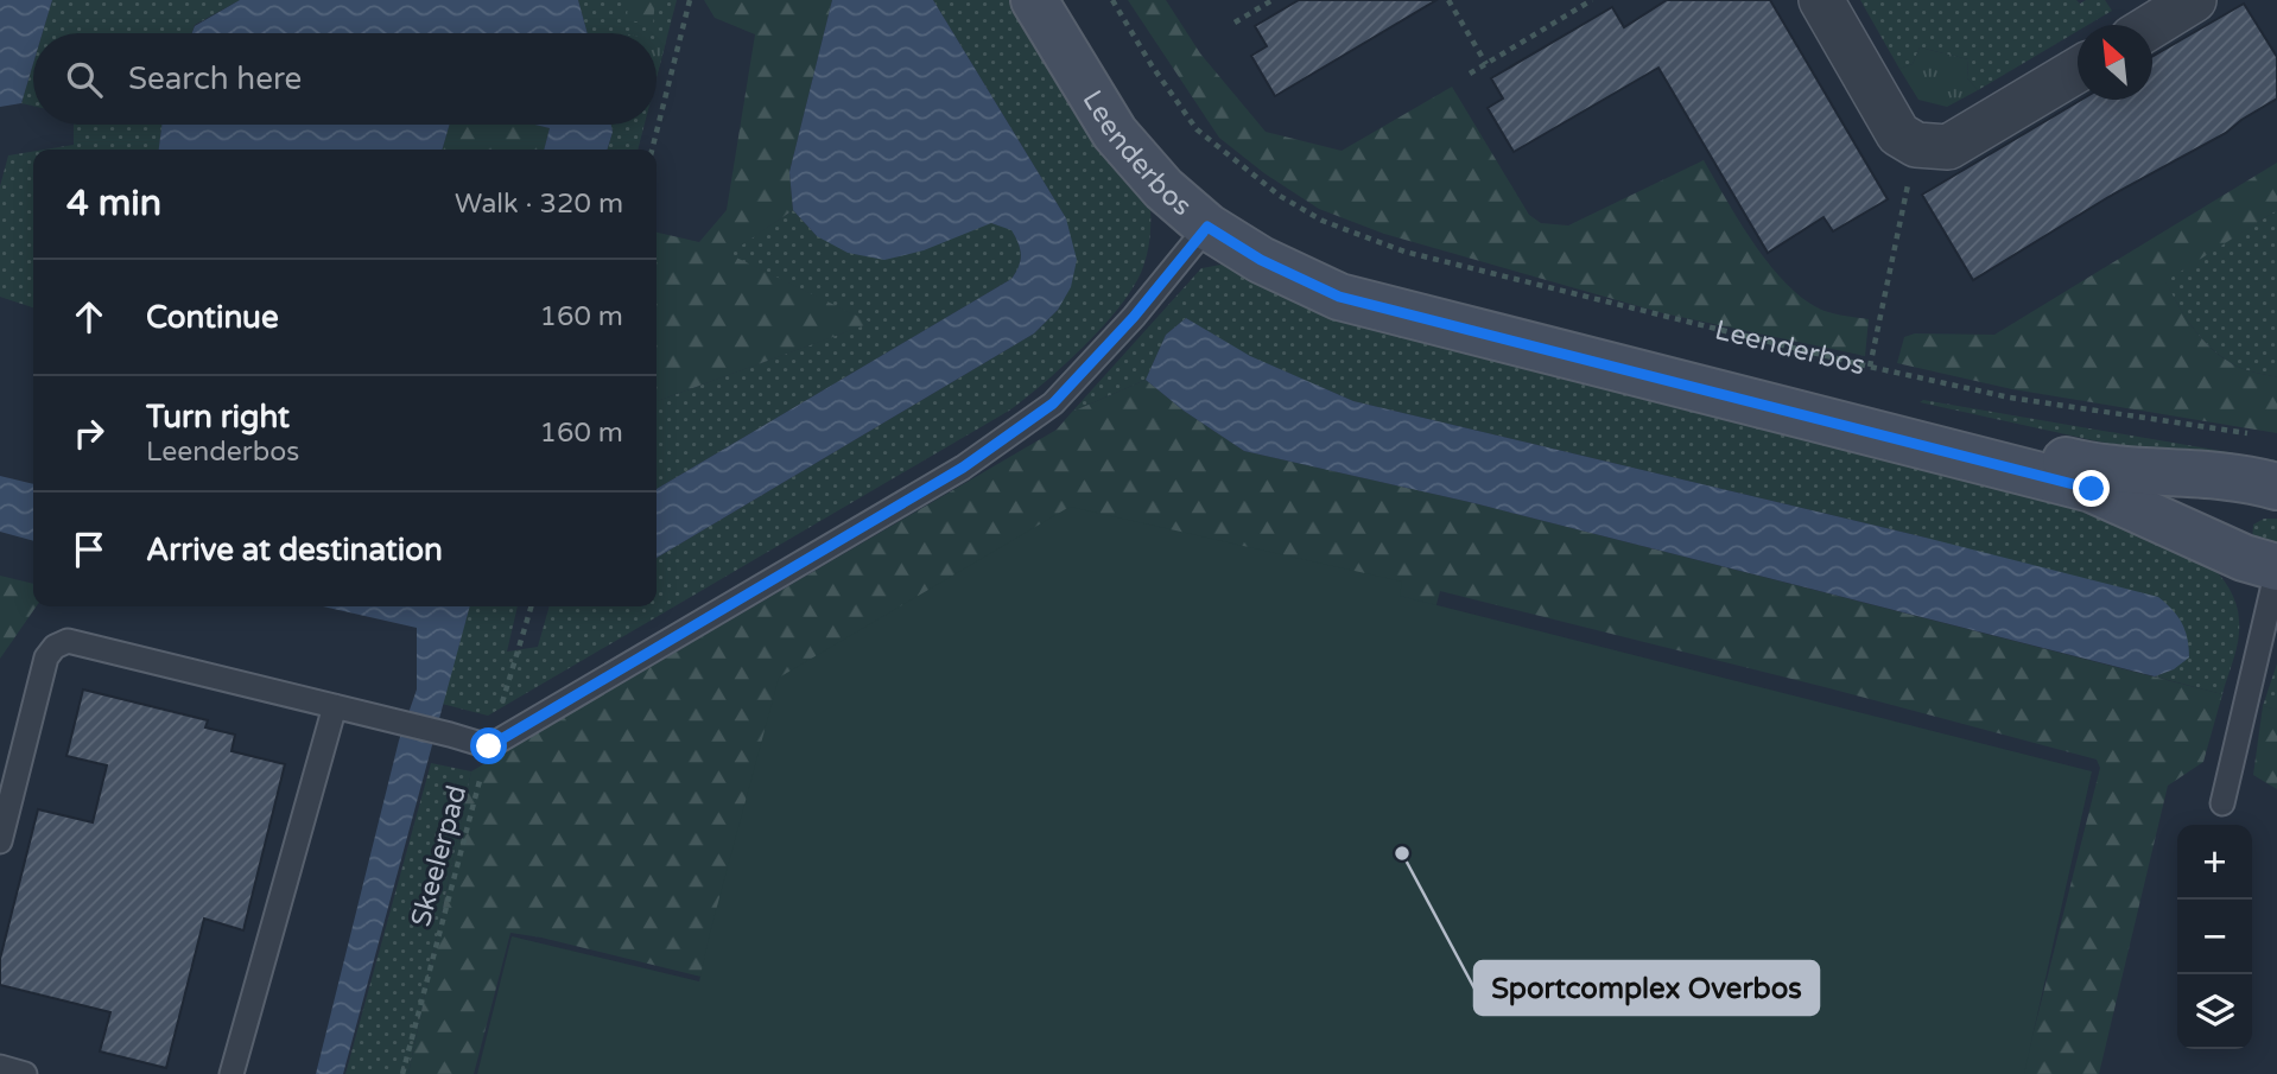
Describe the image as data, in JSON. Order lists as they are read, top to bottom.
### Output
{
  "streets": {
    "main road": ["Leenderbos"],
    "path": ["Skeelerpad"]
  },
  "places": ["Sportcomplex Overbos"],
  "north": "top left",
  "page": {
    "search": "Search here",
    "heading": ["4 min", "Walk · 320 m"],
    "list": [
      ["Continue", "160 m"],
      ["Turn right", "Leenderbos", "160 m"],
      "Arrive at destination"
    ],
    "map_buttons": ["+", "−"]
  }
}
